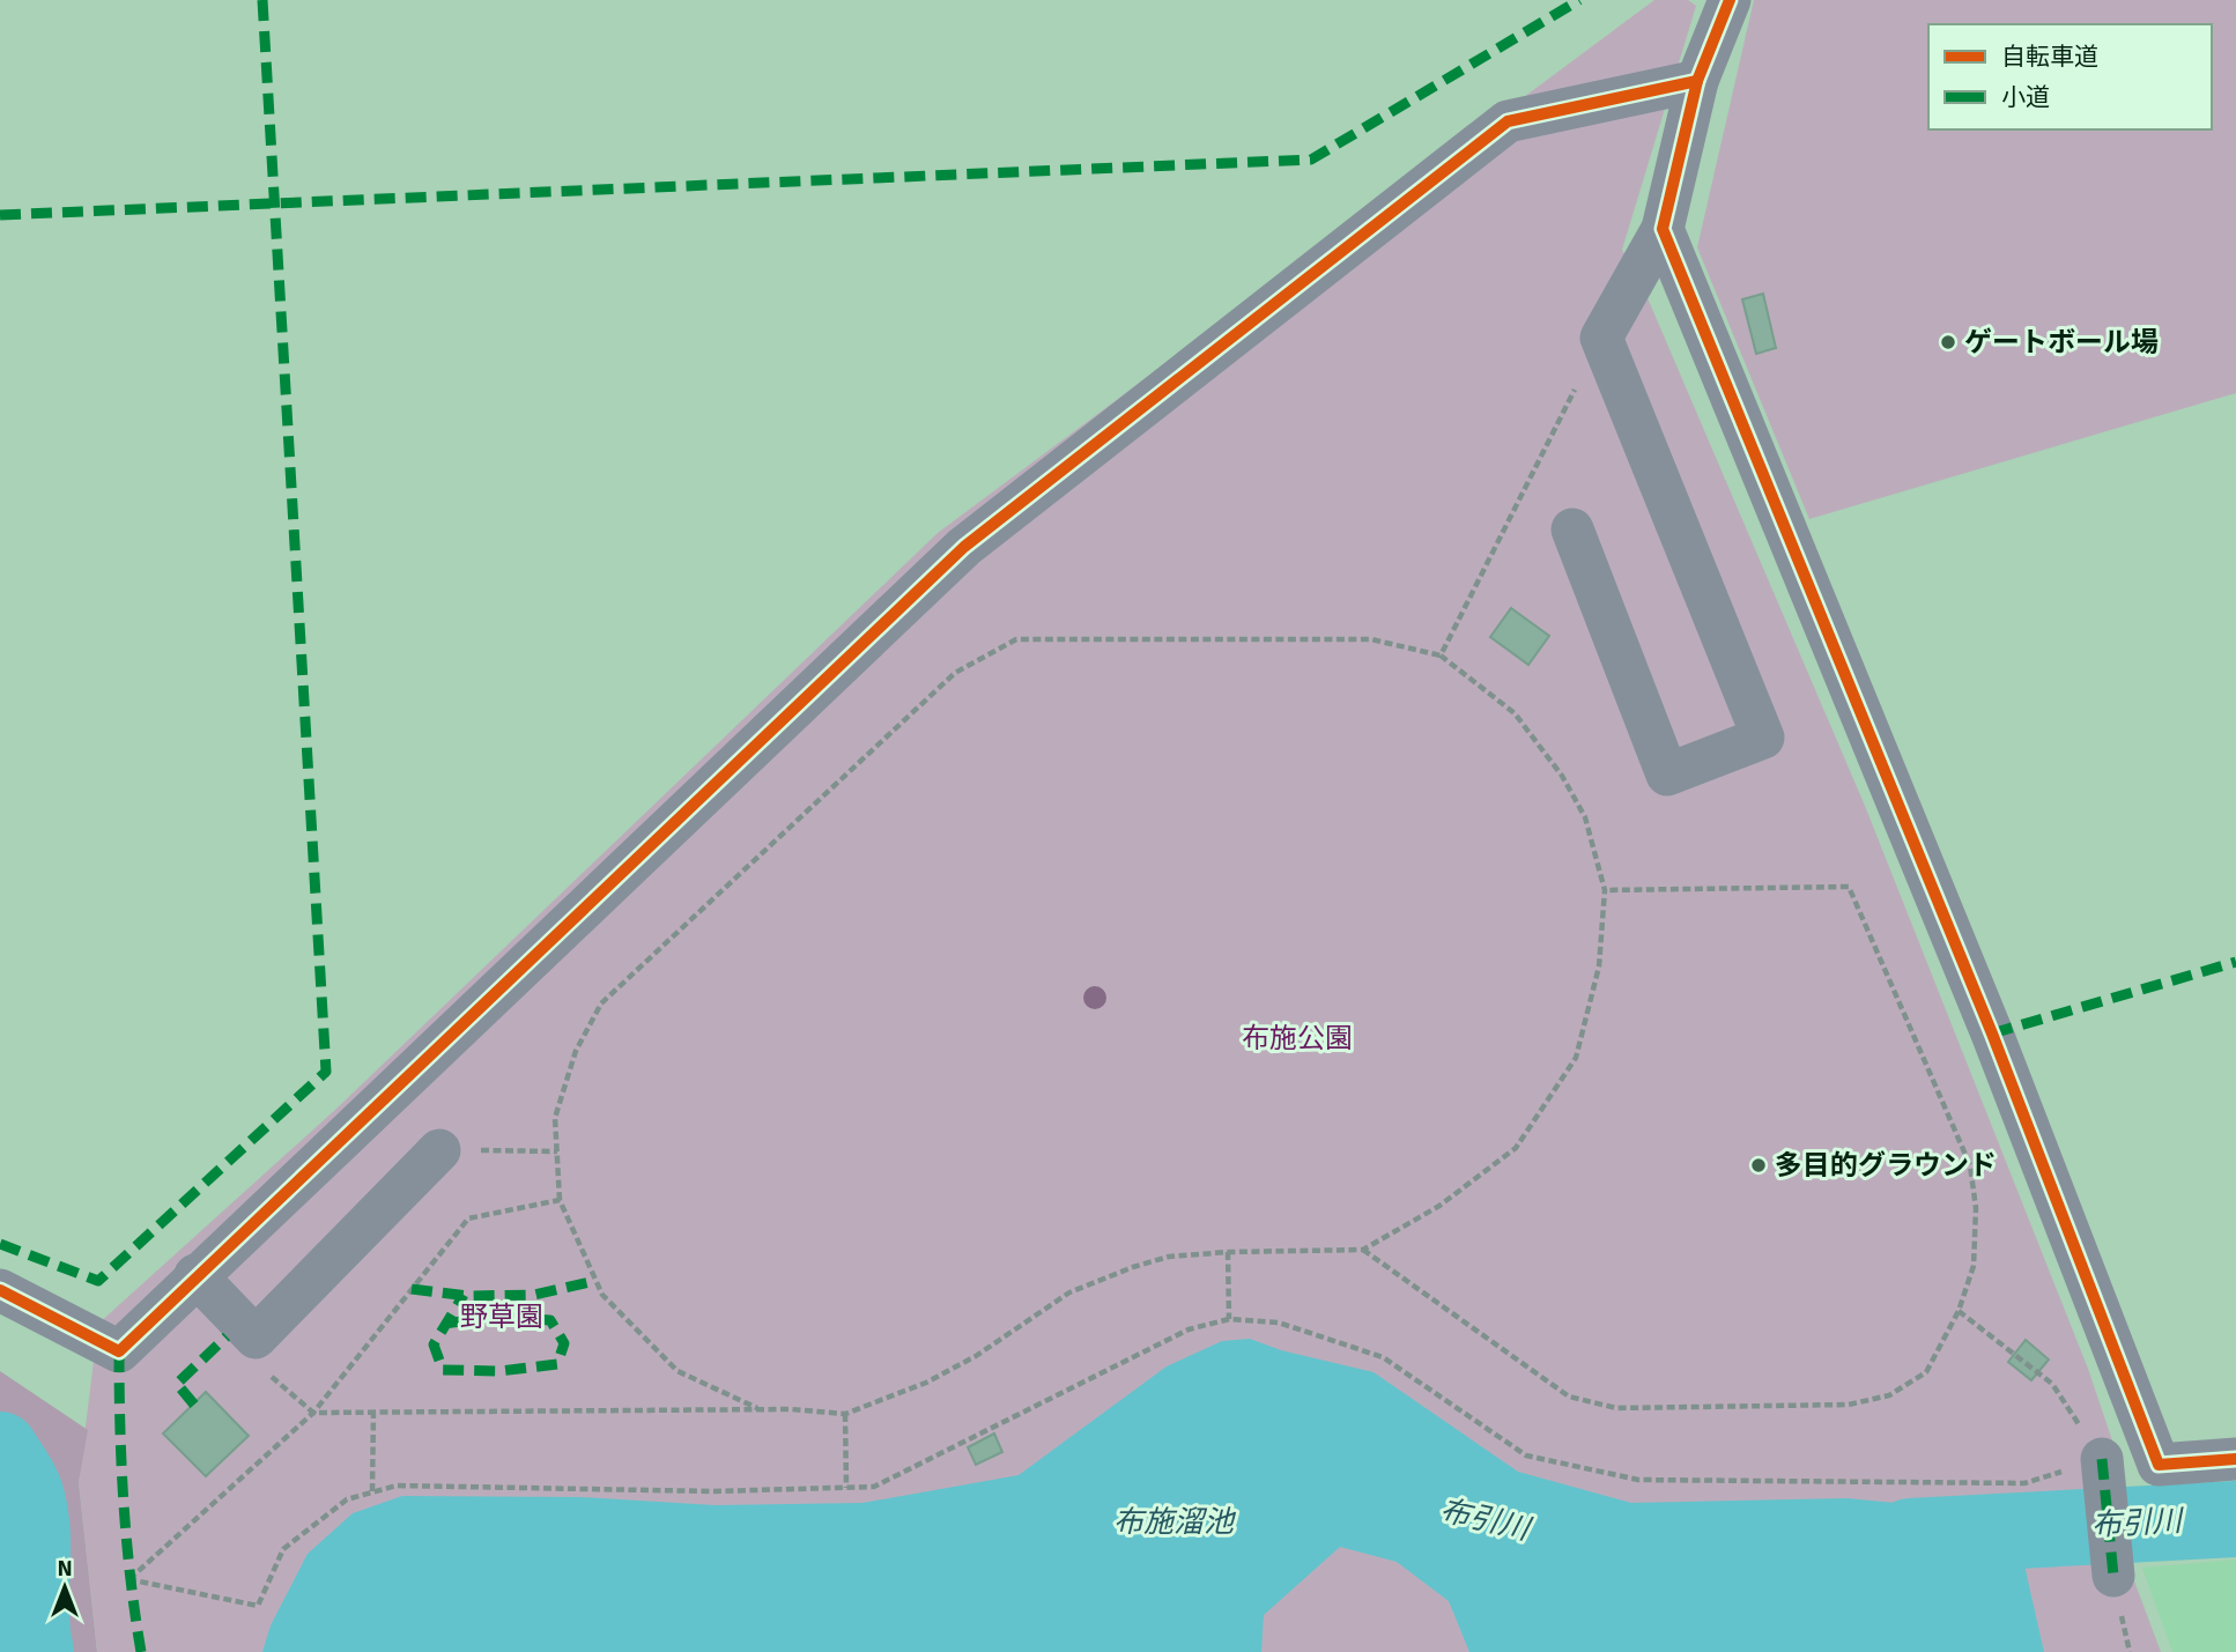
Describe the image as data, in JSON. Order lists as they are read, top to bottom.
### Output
{
  "water": ["布引川", "布施溜池"],
  "parks": ["布施公園", "野草園"],
  "places": ["ゲートボール場", "多目的グラウンド"],
  "legend": ["自転車道", "小道"],
  "north": "top"
}
